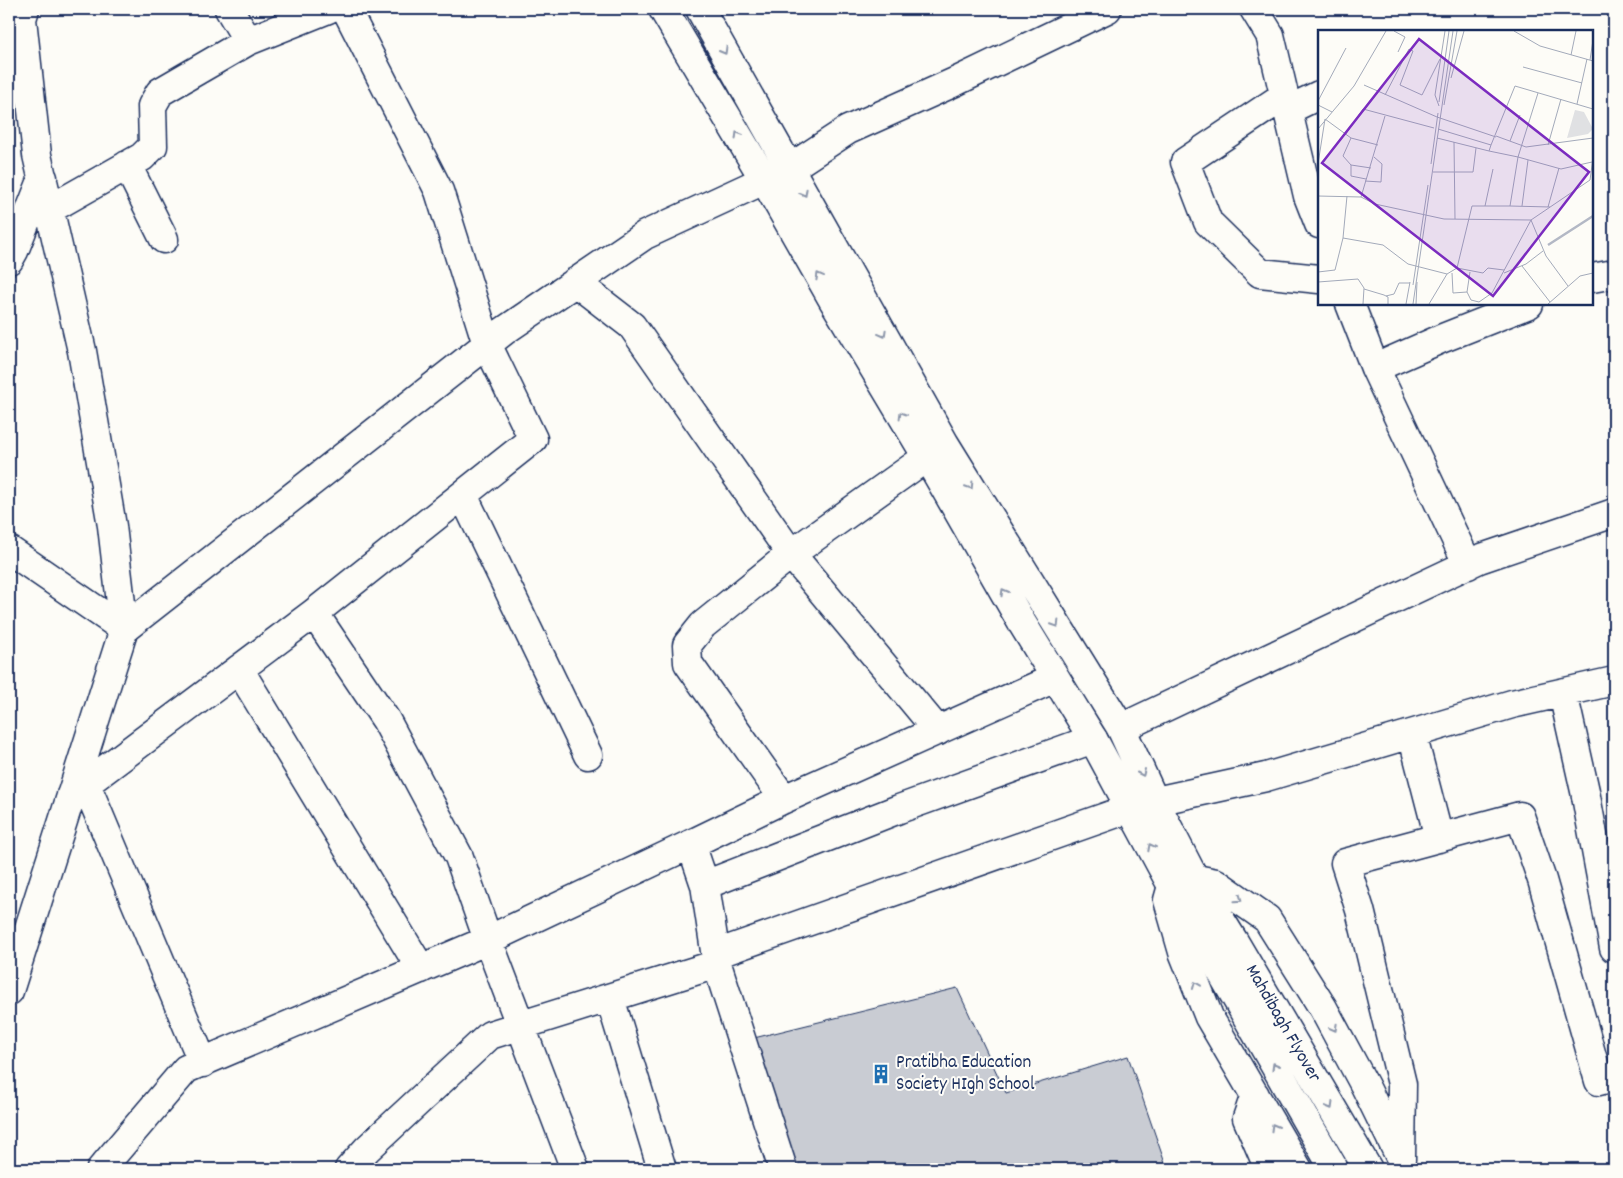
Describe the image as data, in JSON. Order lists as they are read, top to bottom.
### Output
{
  "streets": {
    "street": ["Mahdibagh Flyover"]
  },
  "places": {
    "building": ["Pratibha Education Society HIgh School"]
  }
}
